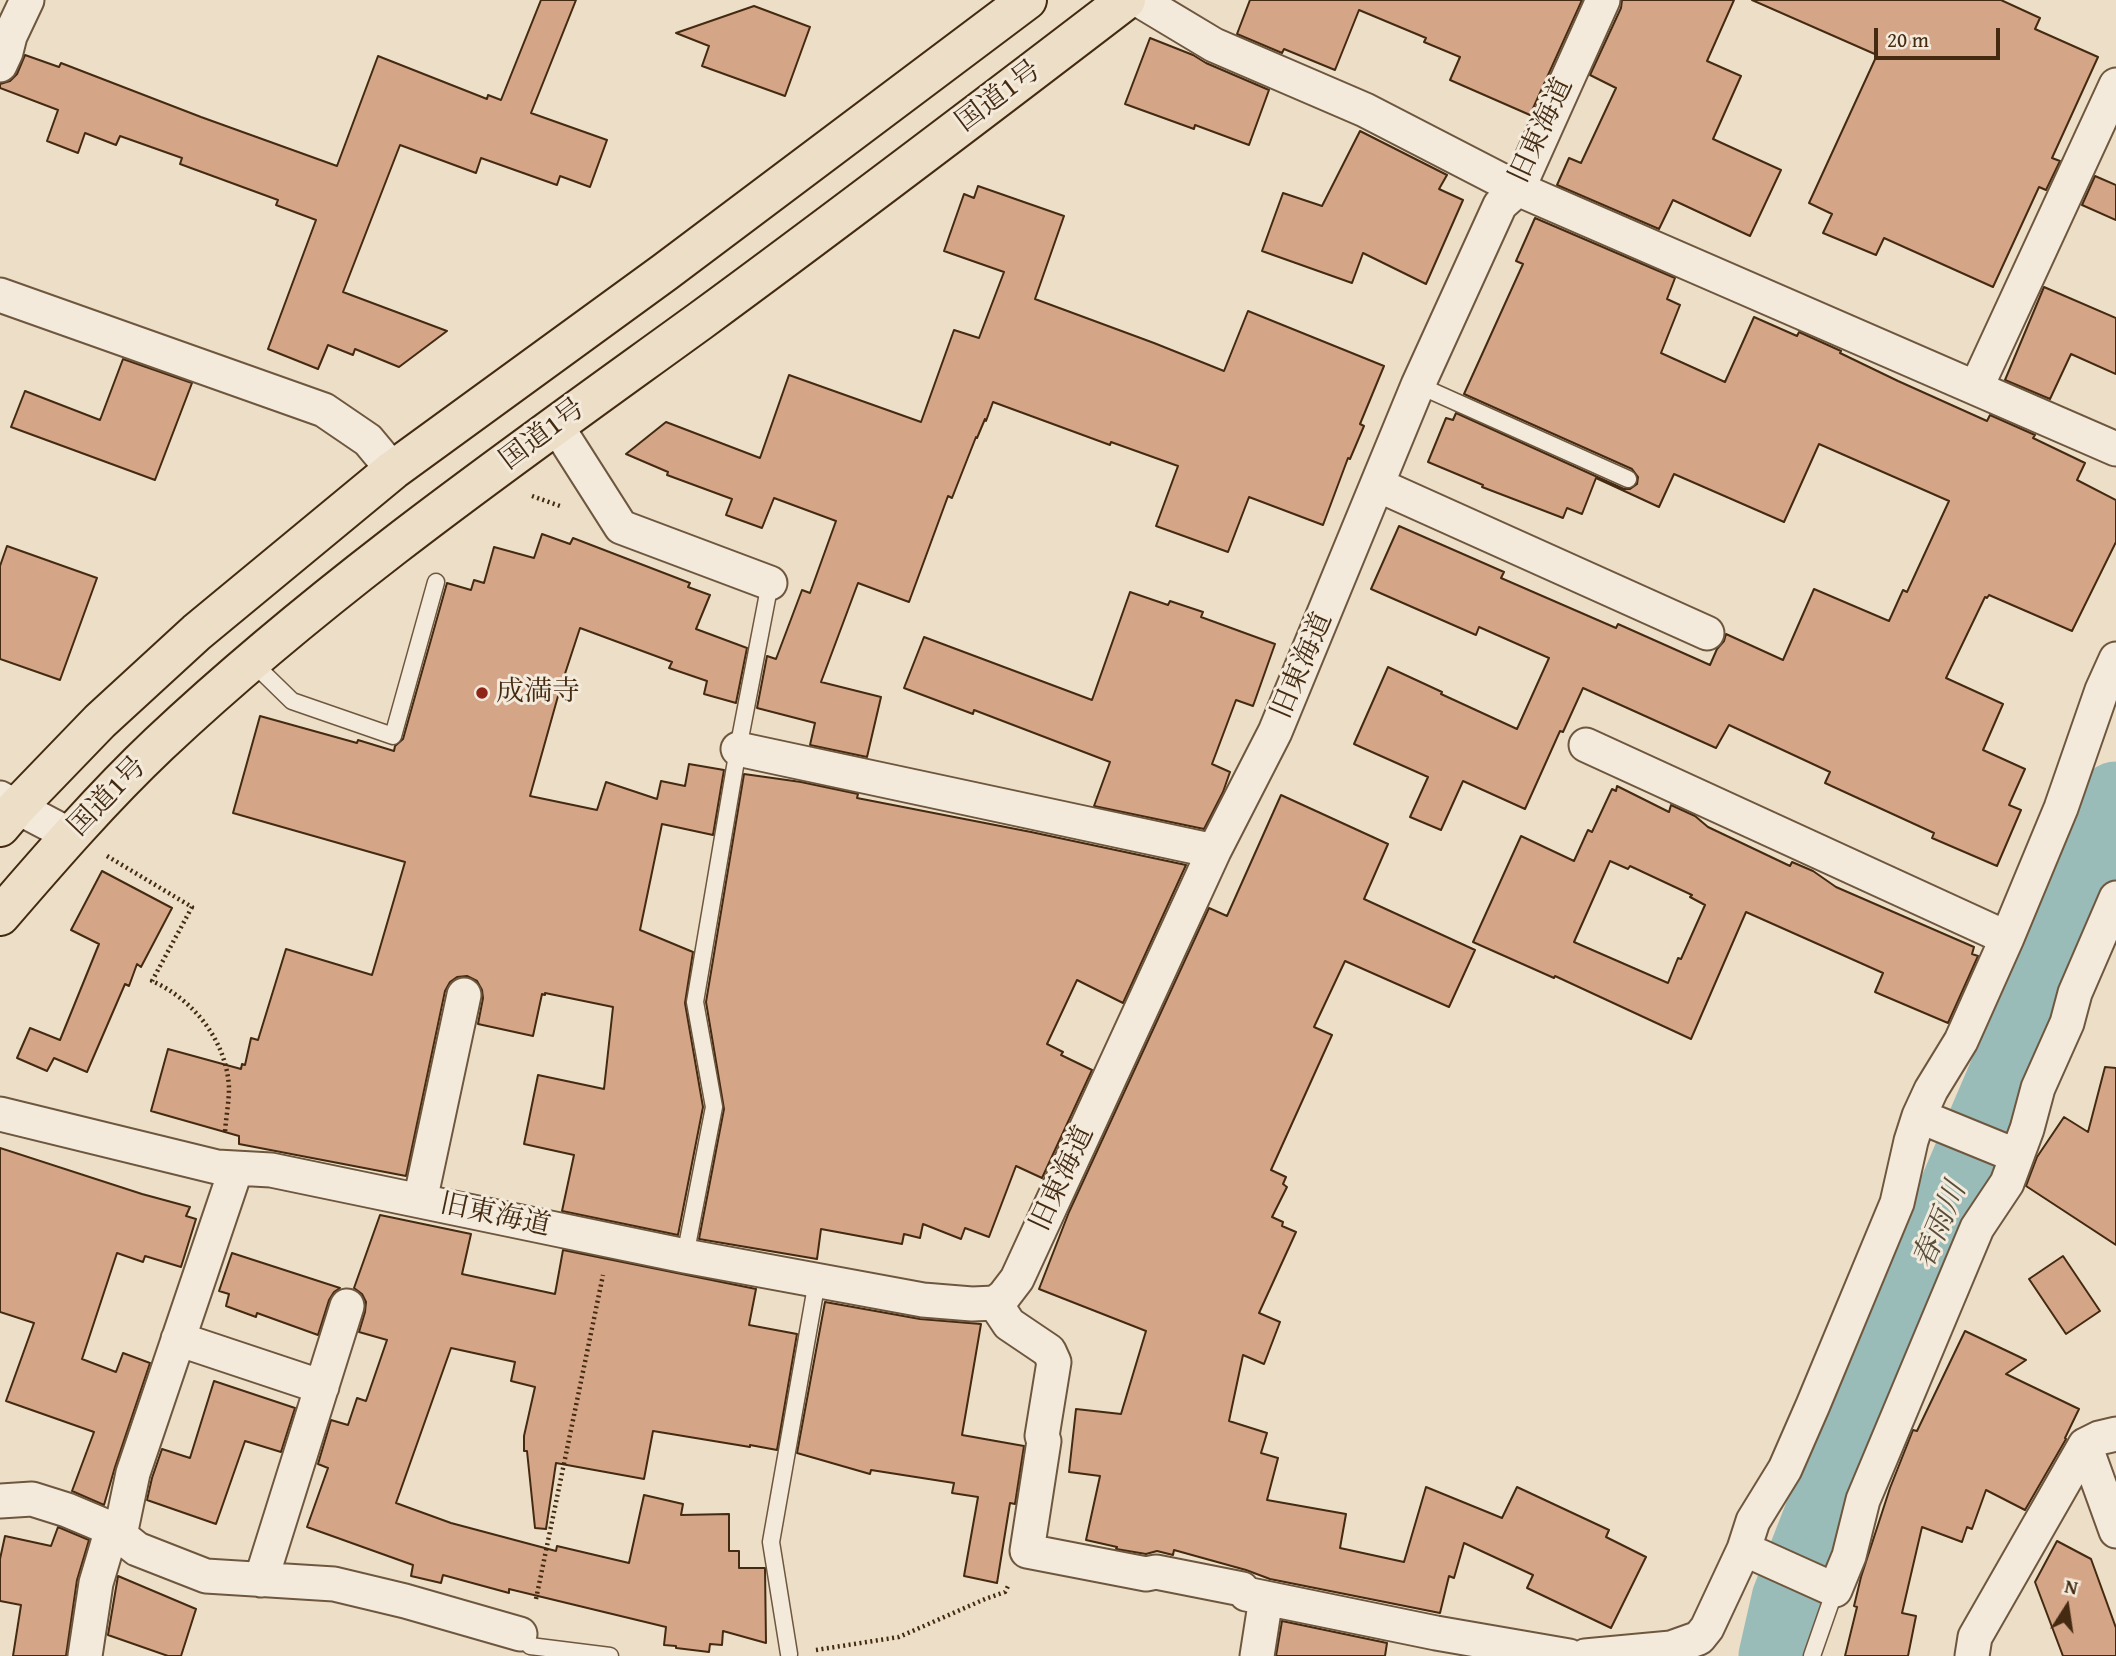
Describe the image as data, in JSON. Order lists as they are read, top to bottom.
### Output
{
  "streets": {
    "highway": ["国道1号"],
    "street": ["旧東海道"]
  },
  "water": ["春雨川"],
  "places": ["成満寺"],
  "scale_bar": "20 m",
  "north": "top"
}
